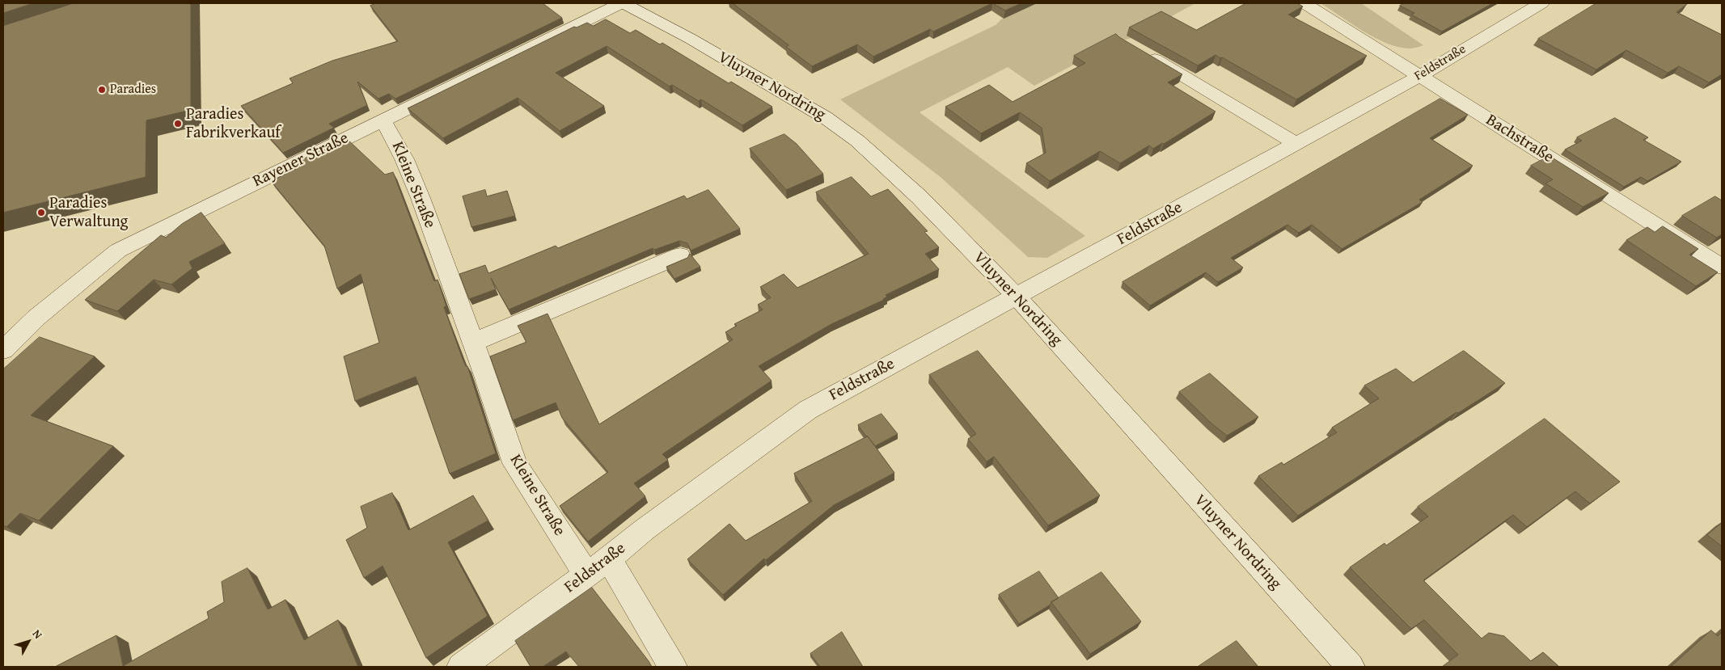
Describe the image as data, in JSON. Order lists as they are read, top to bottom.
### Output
{
  "streets": {
    "street": [
      "Feldstraße",
      "Vluyner Nordring",
      "Bachstraße",
      "Rayener Straße",
      "Kleine Straße"
    ]
  },
  "crossings": [
    ["Feldstraße", "Vluyner Nordring"],
    ["Feldstraße", "Bachstraße"],
    ["Feldstraße", "Kleine Straße"],
    ["Rayener Straße", "Kleine Straße"]
  ],
  "places": ["Paradies", "Paradies Fabrikverkauf", "Paradies Verwaltung"],
  "north": "top right"
}
